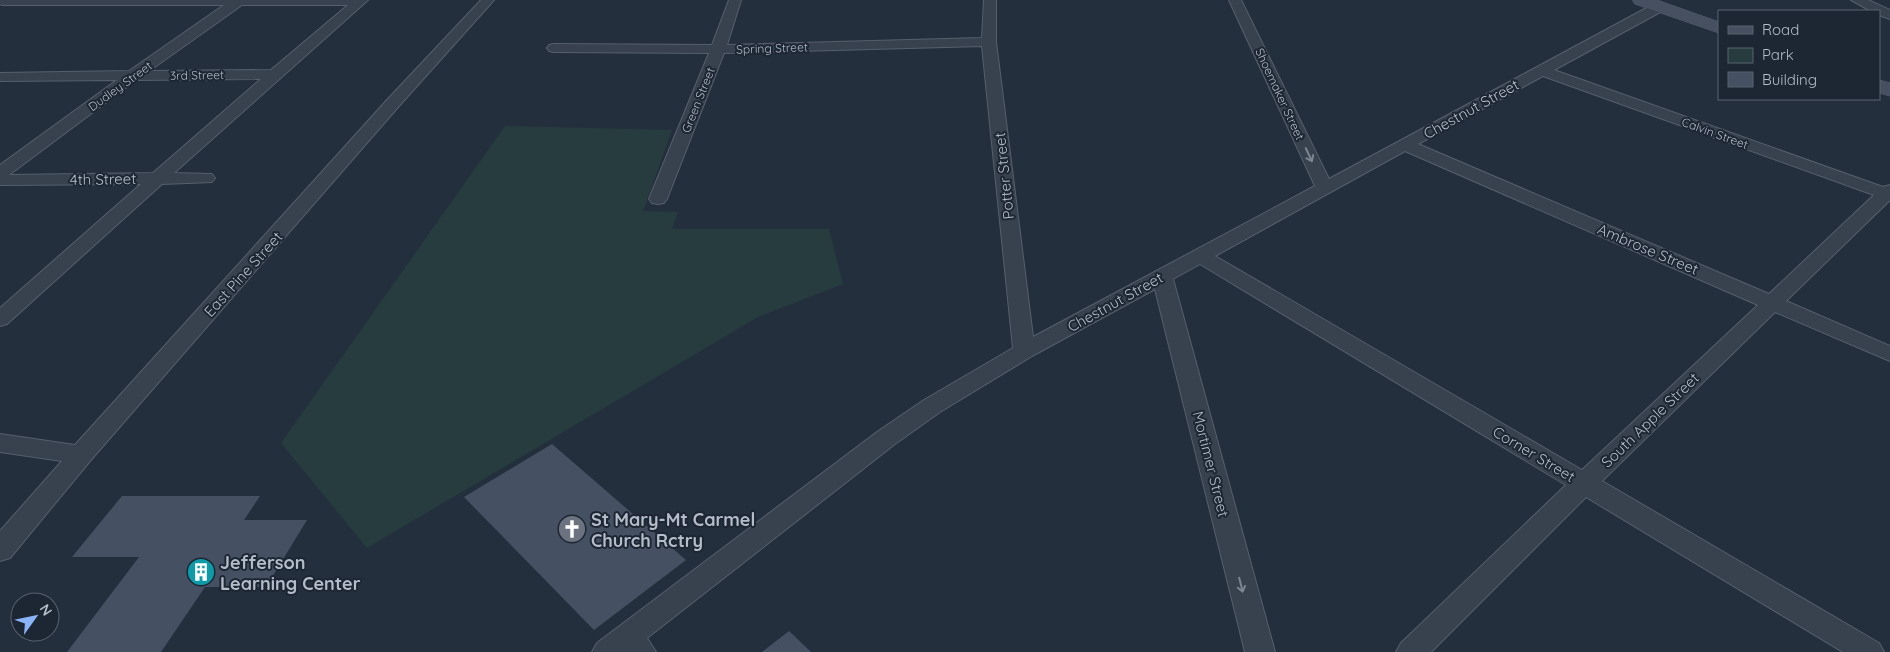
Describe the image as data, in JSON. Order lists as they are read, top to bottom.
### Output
{
  "streets": {
    "street": [
      "Spring Street",
      "3rd Street",
      "Dudley Street",
      "Shoemaker Street",
      "Green Street",
      "Chestnut Street",
      "Calvin Street",
      "Potter Street",
      "4th Street",
      "Ambrose Street",
      "East Pine Street",
      "South Apple Street",
      "Corner Street",
      "Mortimer Street"
    ]
  },
  "crossings": [
    ["Spring Street", "Green Street"],
    ["Spring Street", "Potter Street"],
    ["3rd Street", "Dudley Street"],
    ["Shoemaker Street", "Chestnut Street"],
    ["Chestnut Street", "Calvin Street"],
    ["Chestnut Street", "Potter Street"],
    ["Chestnut Street", "Ambrose Street"],
    ["Chestnut Street", "Corner Street"],
    ["Chestnut Street", "Mortimer Street"],
    ["Calvin Street", "South Apple Street"],
    ["Ambrose Street", "South Apple Street"],
    ["South Apple Street", "Corner Street"]
  ],
  "one_way": ["Shoemaker Street", "Mortimer Street"],
  "places": {
    "church": ["St Mary-Mt Carmel Church Rctry"],
    "building": ["Jefferson Learning Center"]
  },
  "legend": ["Road", "Park", "Building"],
  "north": "top right"
}
